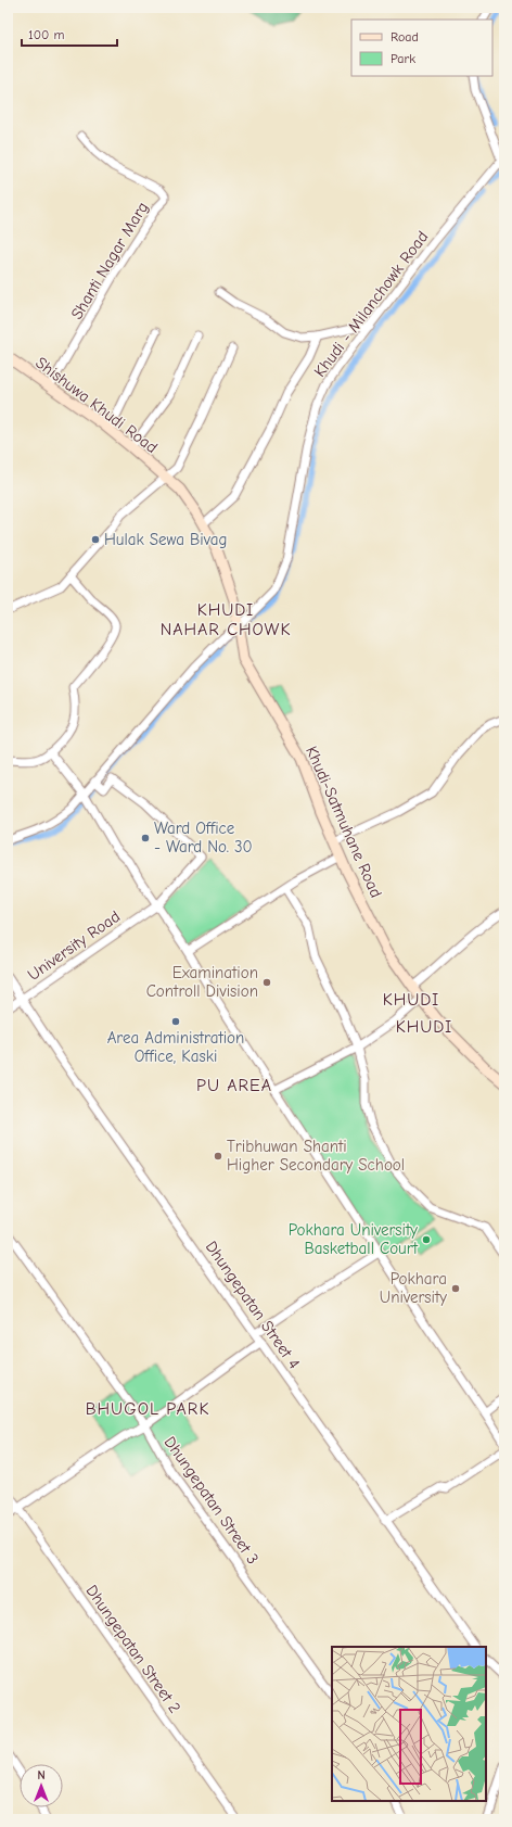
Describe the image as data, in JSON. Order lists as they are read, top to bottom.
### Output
{
  "streets": {
    "main road": ["Shishuwa Khudi Road", "Khudi-Satmuhane Road"],
    "street": [
      "Shanti Nagar Marg",
      "Khudi - Milanchowk Road",
      "University Road",
      "Dhungepatan Street 4",
      "Dhungepatan Street 3",
      "Dhungepatan Street 2"
    ]
  },
  "crossings": [
    ["Shanti Nagar Marg", "Shishuwa Khudi Road"],
    ["Khudi - Milanchowk Road", "Khudi-Satmuhane Road"],
    ["Khudi - Milanchowk Road", "University Road"],
    ["Shishuwa Khudi Road", "Khudi-Satmuhane Road"],
    ["University Road", "Dhungepatan Street 4"]
  ],
  "districts": [
    "KHUDI NAHAR CHOWK",
    "KHUDI",
    "KHUDI",
    "PU AREA",
    "BHUGOL PARK"
  ],
  "places": [
    "Hulak Sewa Bivag",
    "Ward Office - Ward No. 30",
    "Examination Controll Division",
    "Area Administration Office, Kaski",
    "Tribhuwan Shanti Higher Secondary School",
    "Pokhara University Basketball Court",
    "Pokhara University"
  ],
  "legend": ["Road", "Park"],
  "scale_bar": "100 m",
  "north": "top"
}
